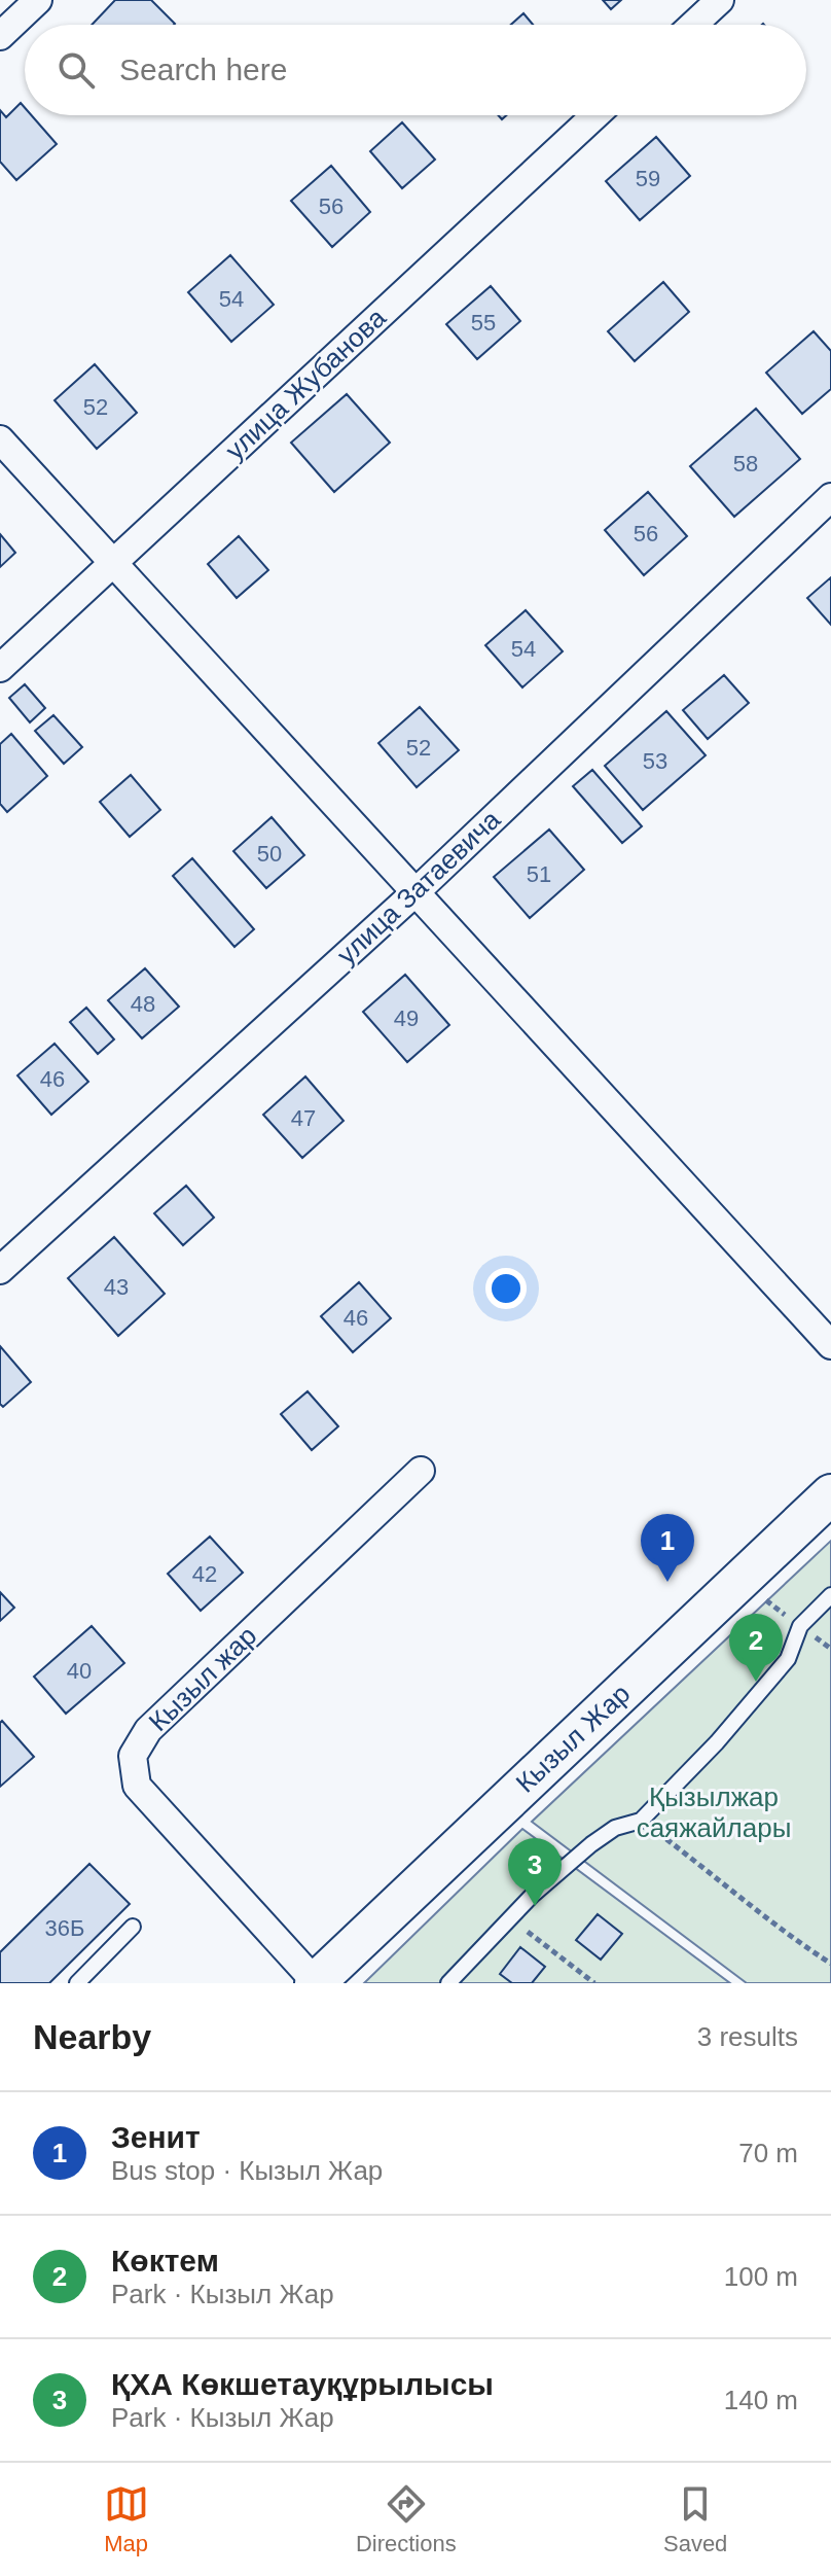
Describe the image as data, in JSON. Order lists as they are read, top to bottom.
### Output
{
  "streets": {
    "main road": ["Кызыл Жар"],
    "street": ["улица Жубанова", "улица Затаевича", "Кызыл жар"]
  },
  "crossings": [
    ["Кызыл жар", "Кызыл Жар"]
  ],
  "parks": ["Қызылжар саяжайлары"],
  "house_numbers": [
    "59",
    "56",
    "54",
    "55",
    "52",
    "58",
    "56",
    "54",
    "52",
    "53",
    "50",
    "51",
    "48",
    "49",
    "46",
    "47",
    "43",
    "46",
    "42",
    "40",
    "36Б"
  ],
  "page": {
    "search": "Search here",
    "pins": ["1", "2", "3"],
    "heading": ["Nearby", "3 results"],
    "list": [
      {
        "mark": "1",
        "name": "Зенит",
        "note": "Bus stop · Кызыл Жар",
        "value": "70 m"
      },
      {
        "mark": "2",
        "name": "Көктем",
        "note": "Park · Кызыл Жар",
        "value": "100 m"
      },
      {
        "mark": "3",
        "name": "ҚХА Көкшетауқұрылысы",
        "note": "Park · Кызыл Жар",
        "value": "140 m"
      }
    ],
    "nav": ["Map", "Directions", "Saved"]
  }
}
